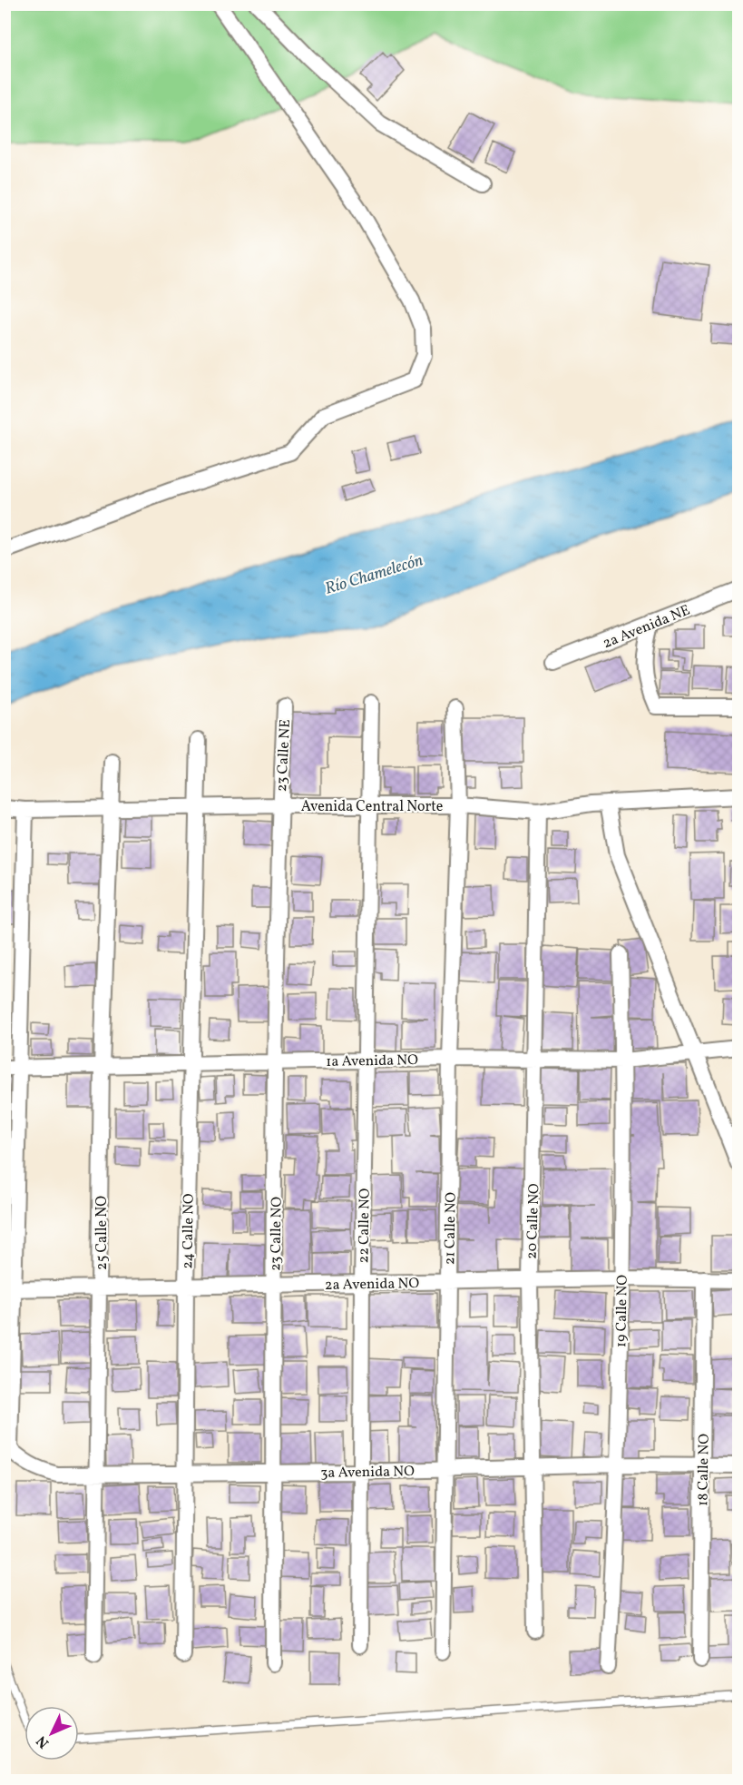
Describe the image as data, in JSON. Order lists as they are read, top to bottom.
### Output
{
  "streets": {
    "street": [
      "2a Avenida NE",
      "23 Calle NE",
      "Avenida Central Norte",
      "1a Avenida NO",
      "20 Calle NO",
      "22 Calle NO",
      "21 Calle NO",
      "24 Calle NO",
      "25 Calle NO",
      "23 Calle NO",
      "2a Avenida NO",
      "19 Calle NO",
      "18 Calle NO",
      "3a Avenida NO"
    ]
  },
  "crossings": [
    ["23 Calle NE", "Avenida Central Norte"],
    ["23 Calle NE", "23 Calle NO"],
    ["Avenida Central Norte", "20 Calle NO"],
    ["Avenida Central Norte", "22 Calle NO"],
    ["Avenida Central Norte", "21 Calle NO"],
    ["Avenida Central Norte", "24 Calle NO"],
    ["Avenida Central Norte", "25 Calle NO"],
    ["Avenida Central Norte", "23 Calle NO"],
    ["1a Avenida NO", "20 Calle NO"],
    ["1a Avenida NO", "22 Calle NO"],
    ["1a Avenida NO", "21 Calle NO"],
    ["1a Avenida NO", "24 Calle NO"],
    ["1a Avenida NO", "25 Calle NO"],
    ["1a Avenida NO", "23 Calle NO"],
    ["1a Avenida NO", "19 Calle NO"],
    ["20 Calle NO", "2a Avenida NO"],
    ["20 Calle NO", "3a Avenida NO"],
    ["22 Calle NO", "2a Avenida NO"],
    ["22 Calle NO", "3a Avenida NO"],
    ["21 Calle NO", "2a Avenida NO"],
    ["21 Calle NO", "3a Avenida NO"],
    ["24 Calle NO", "2a Avenida NO"],
    ["24 Calle NO", "3a Avenida NO"],
    ["25 Calle NO", "2a Avenida NO"],
    ["25 Calle NO", "3a Avenida NO"],
    ["23 Calle NO", "2a Avenida NO"],
    ["23 Calle NO", "3a Avenida NO"],
    ["2a Avenida NO", "19 Calle NO"],
    ["2a Avenida NO", "18 Calle NO"],
    ["19 Calle NO", "3a Avenida NO"],
    ["18 Calle NO", "3a Avenida NO"]
  ],
  "water": ["Río Chamelecón"],
  "north": "bottom left"
}
